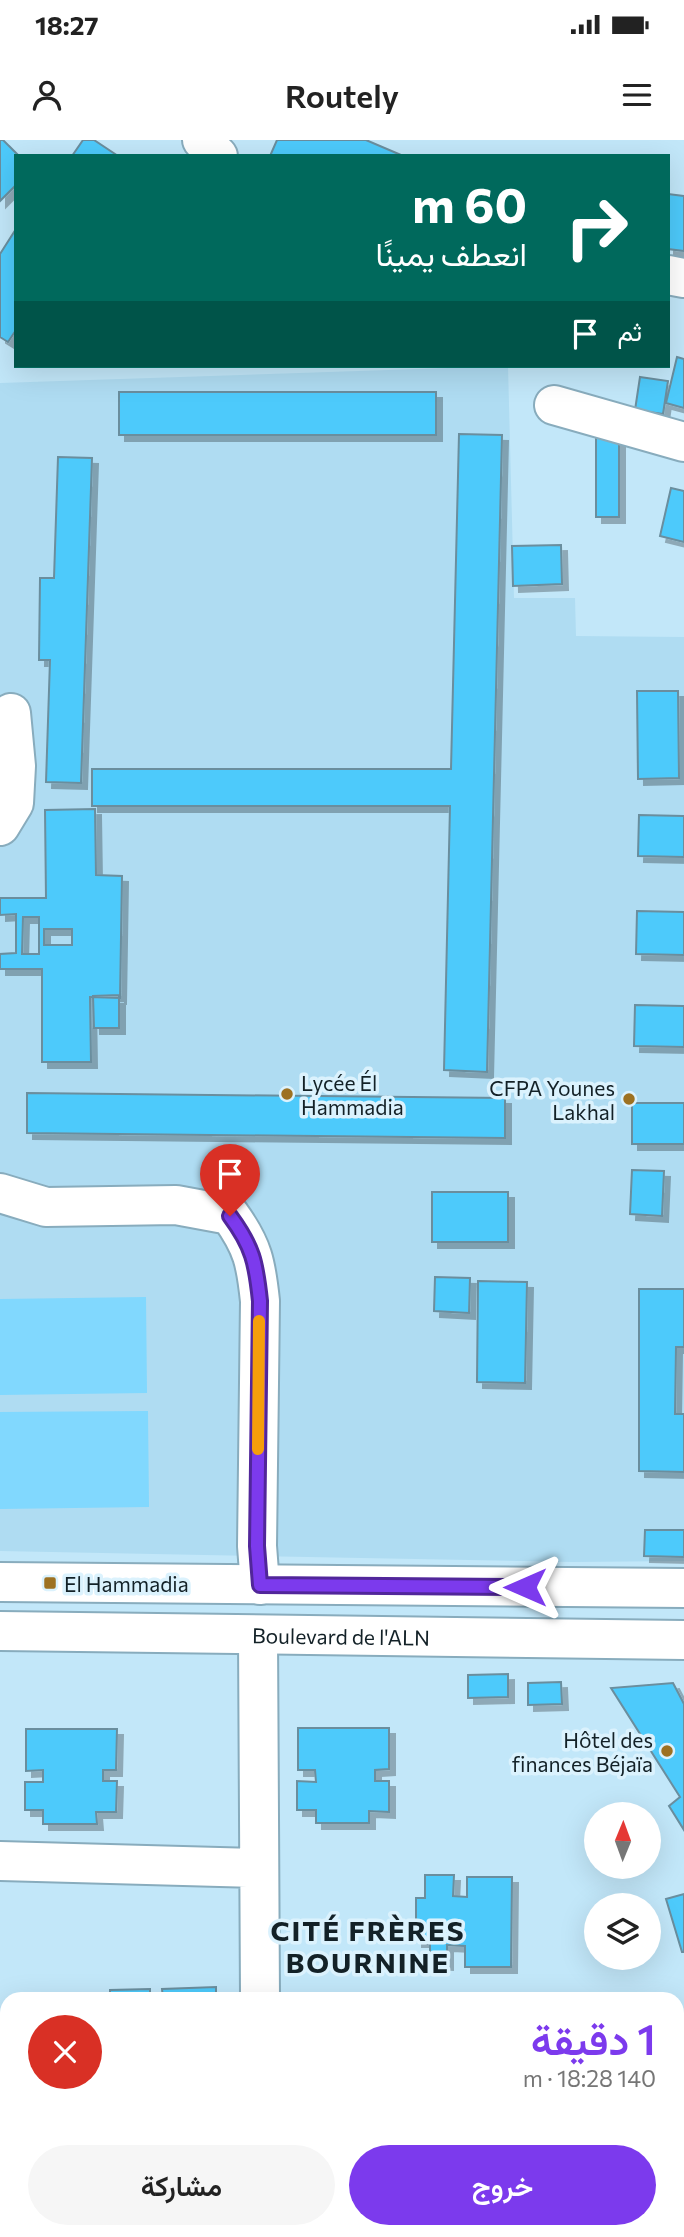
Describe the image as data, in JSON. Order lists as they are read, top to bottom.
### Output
{
  "streets": {
    "main road": ["Boulevard de l'ALN"]
  },
  "districts": ["CITÉ FRÈRES BOURNINE"],
  "places": {
    "other": ["Lycée Él Hammadia", "CFPA Younes Lakhal", "Hôtel des finances Béjaïa"],
    "transit": ["El Hammadia"]
  },
  "north": "top",
  "page": {
    "status": "18:27",
    "header": "Routely",
    "turn": ["60 m", "انعطف يمينًا"],
    "then": "ثم",
    "heading": ["1 دقيقة", "140 m · 18:28"],
    "buttons": ["خروج", "مشاركة"]
  }
}
